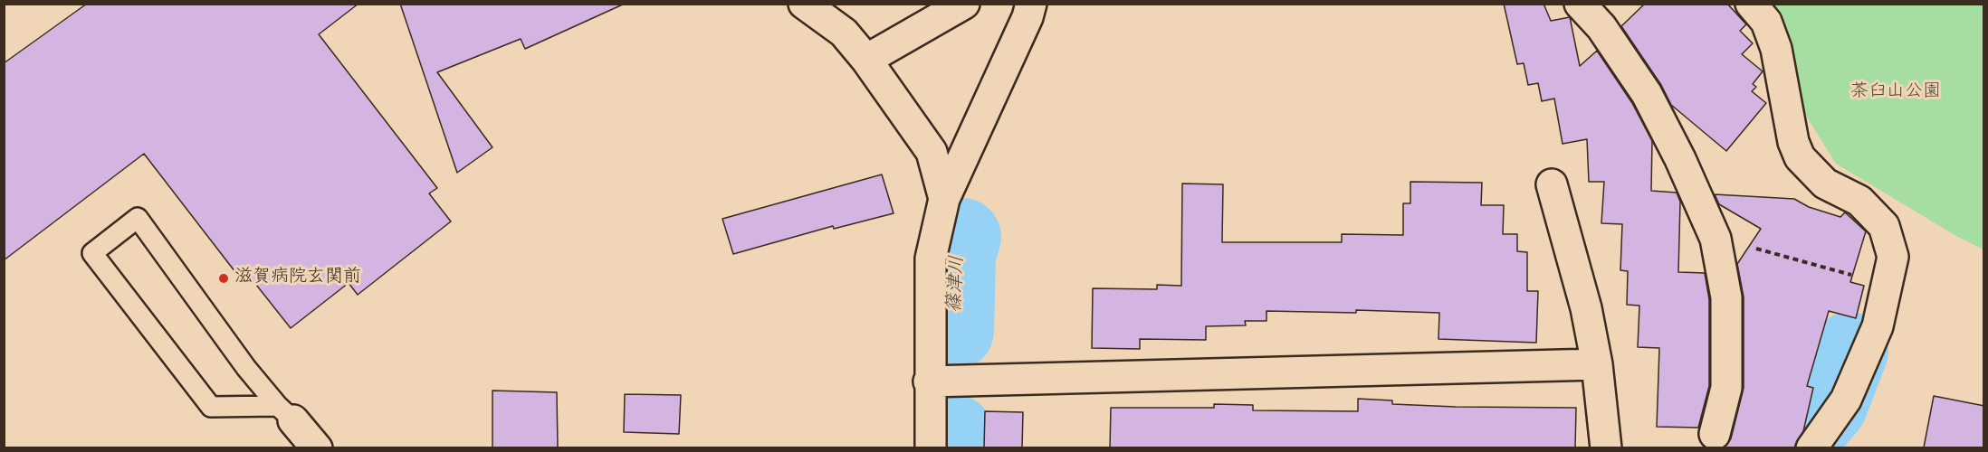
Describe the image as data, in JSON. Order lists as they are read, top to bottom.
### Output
{
  "water": ["篠津川"],
  "parks": ["茶臼山公園"],
  "places": ["滋賀病院玄関前"]
}
